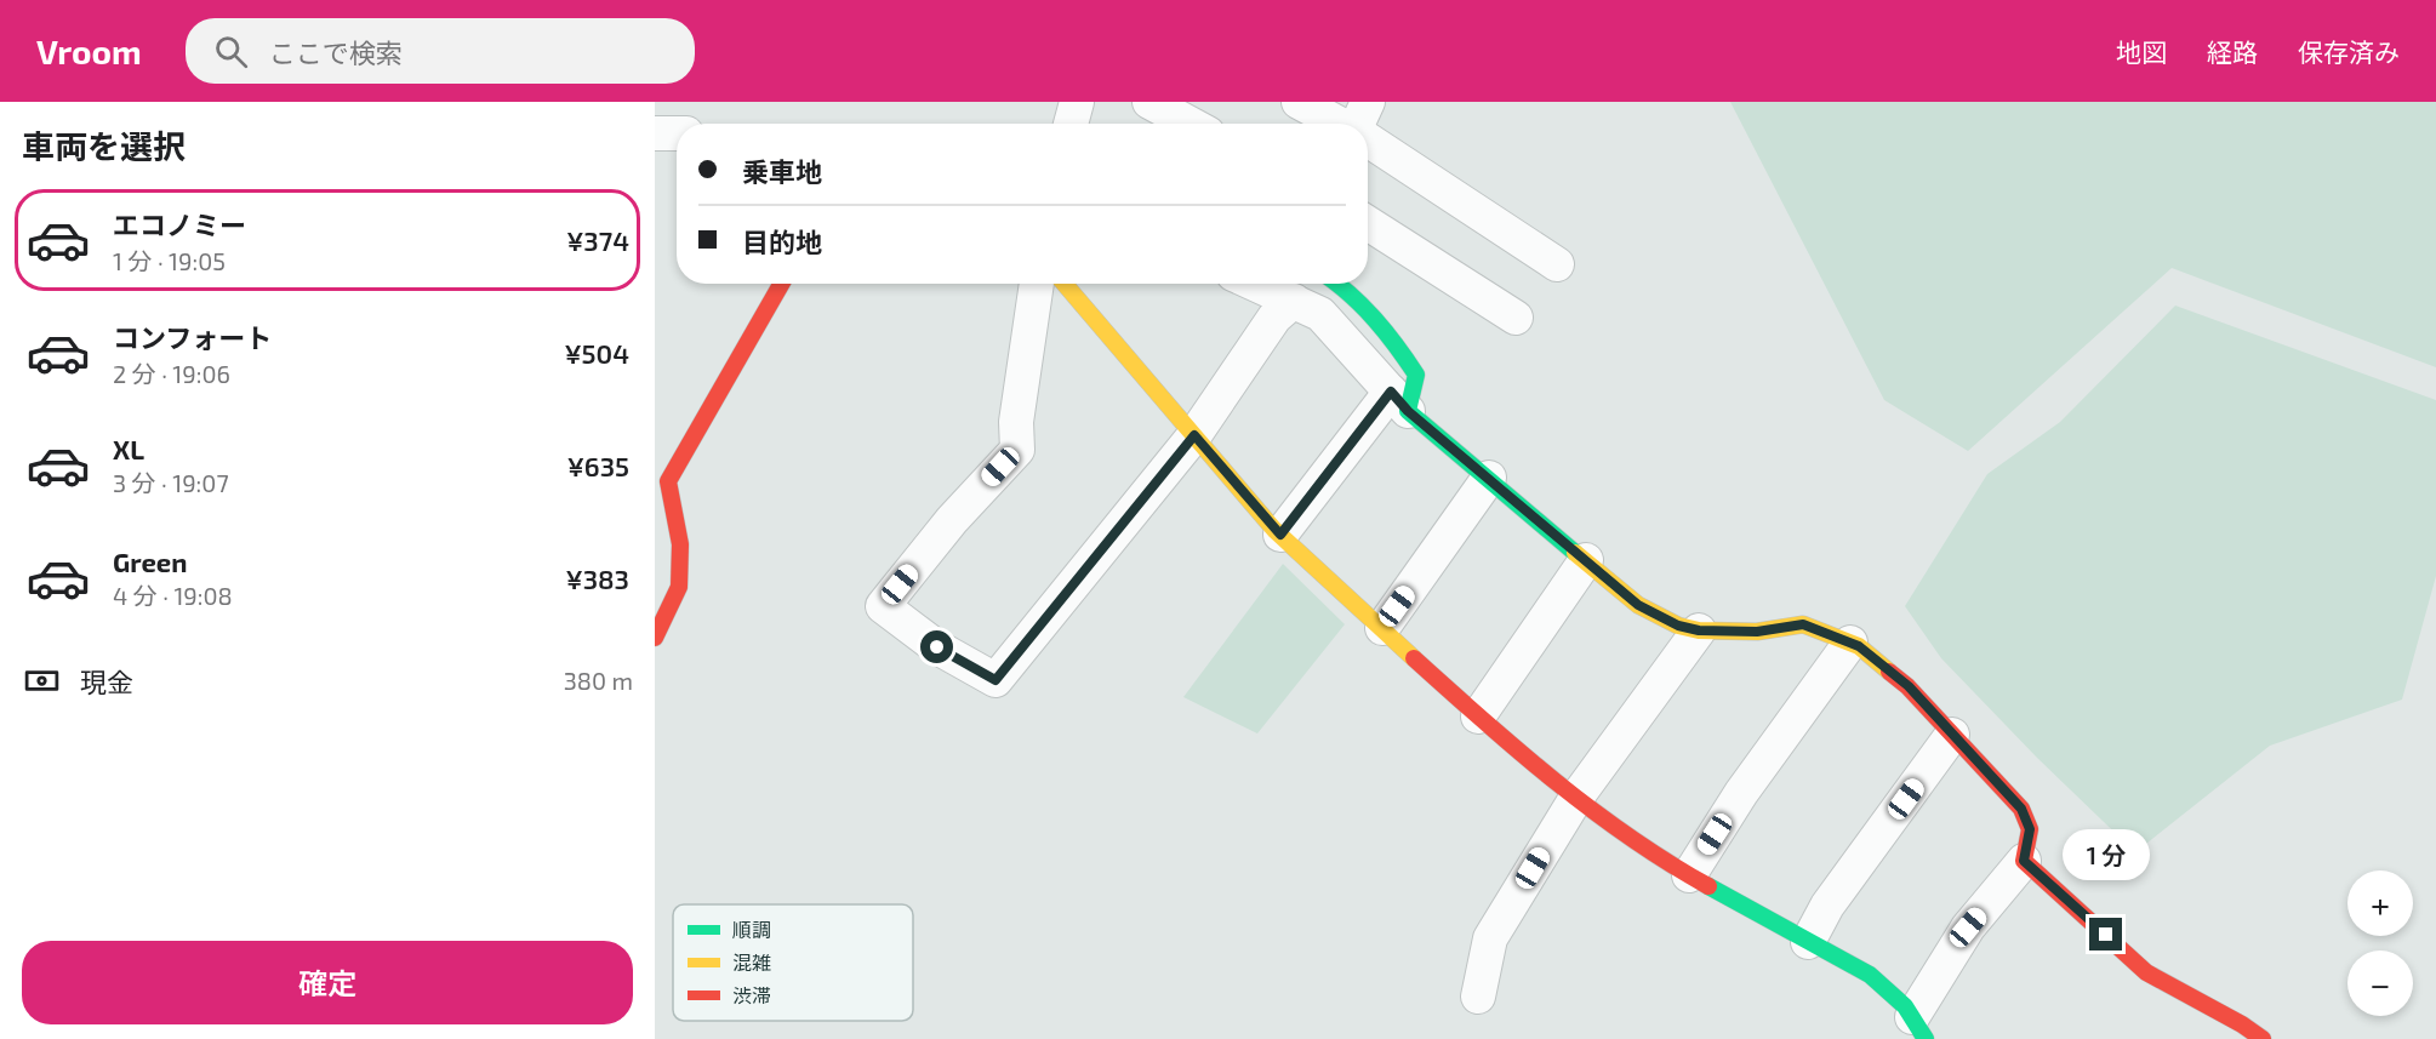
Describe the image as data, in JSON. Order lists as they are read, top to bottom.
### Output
{
  "legend": ["順調", "混雑", "渋滞"],
  "page": {
    "header": "Vroom",
    "search": "ここで検索",
    "nav": ["地図", "経路", "保存済み"],
    "heading": "車両を選択",
    "banner": ["乗車地", "目的地"],
    "list": [
      {
        "name": "エコノミー",
        "note": "1 分 · 19:05",
        "value": "¥374"
      },
      {
        "name": "コンフォート",
        "note": "2 分 · 19:06",
        "value": "¥504"
      },
      {
        "name": "XL",
        "note": "3 分 · 19:07",
        "value": "¥635"
      },
      {
        "name": "Green",
        "note": "4 分 · 19:08",
        "value": "¥383"
      }
    ],
    "pay": ["現金", "380 m"],
    "bubble": "1 分",
    "map_buttons": ["+", "−"],
    "buttons": "確定"
  }
}
